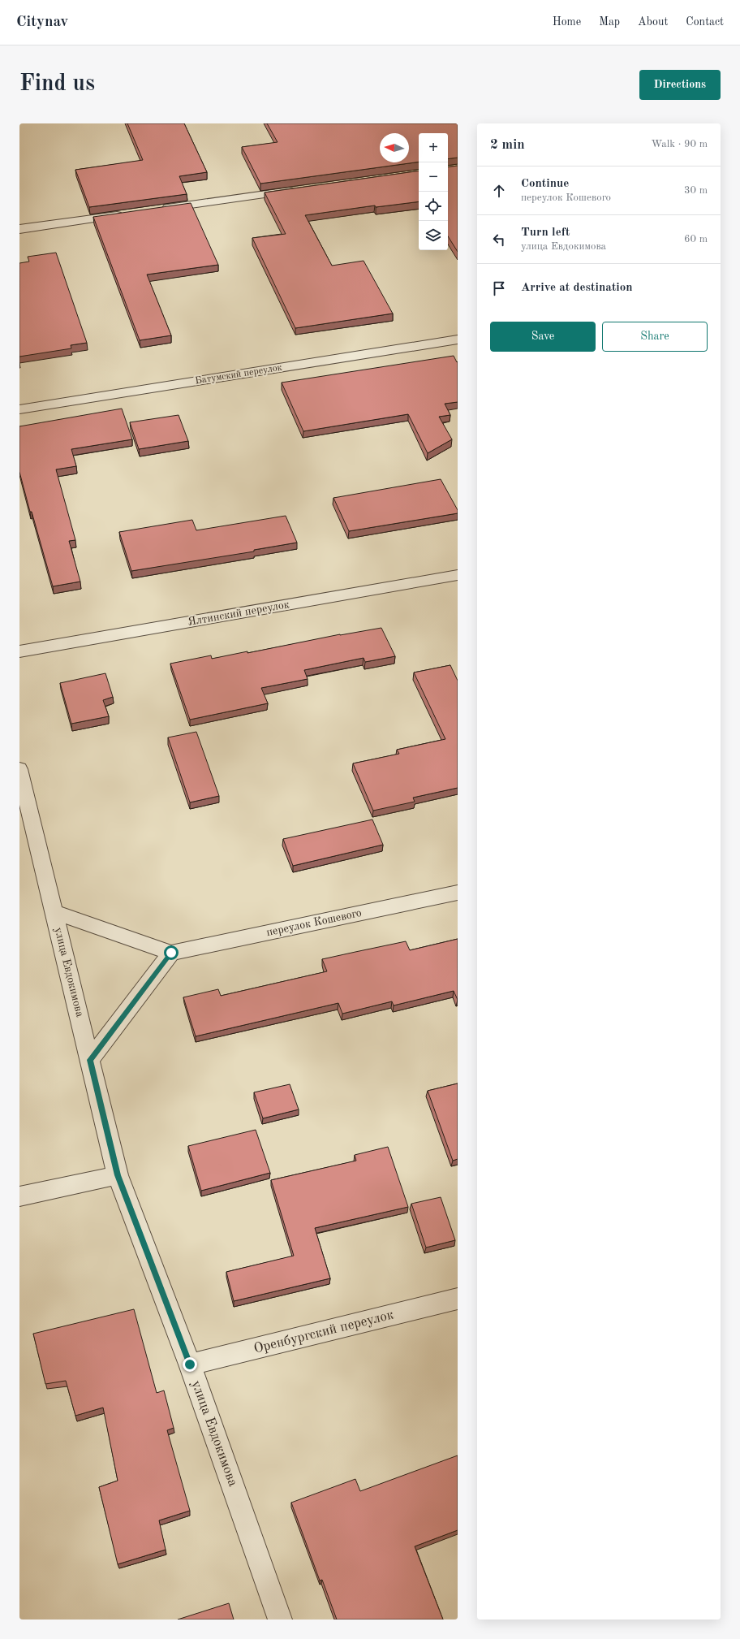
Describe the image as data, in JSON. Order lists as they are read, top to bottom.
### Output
{
  "streets": {
    "street": [
      "Батумский переулок",
      "Ялтинский переулок",
      "переулок Кошевого",
      "улица Евдокимова",
      "Оренбургский переулок"
    ]
  },
  "crossings": [
    ["улица Евдокимова", "Оренбургский переулок"]
  ],
  "north": "left",
  "page": {
    "header": "Citynav",
    "nav": [
      "Home",
      "Map",
      "About",
      "Contact"
    ],
    "buttons": [
      "Directions",
      ["Save", "Share"]
    ],
    "title": "Find us",
    "heading": ["2 min", "Walk · 90 m"],
    "map_buttons": ["+", "−"],
    "list": [
      ["Continue", "переулок Кошевого", "30 m"],
      ["Turn left", "улица Евдокимова", "60 m"],
      "Arrive at destination"
    ]
  }
}
